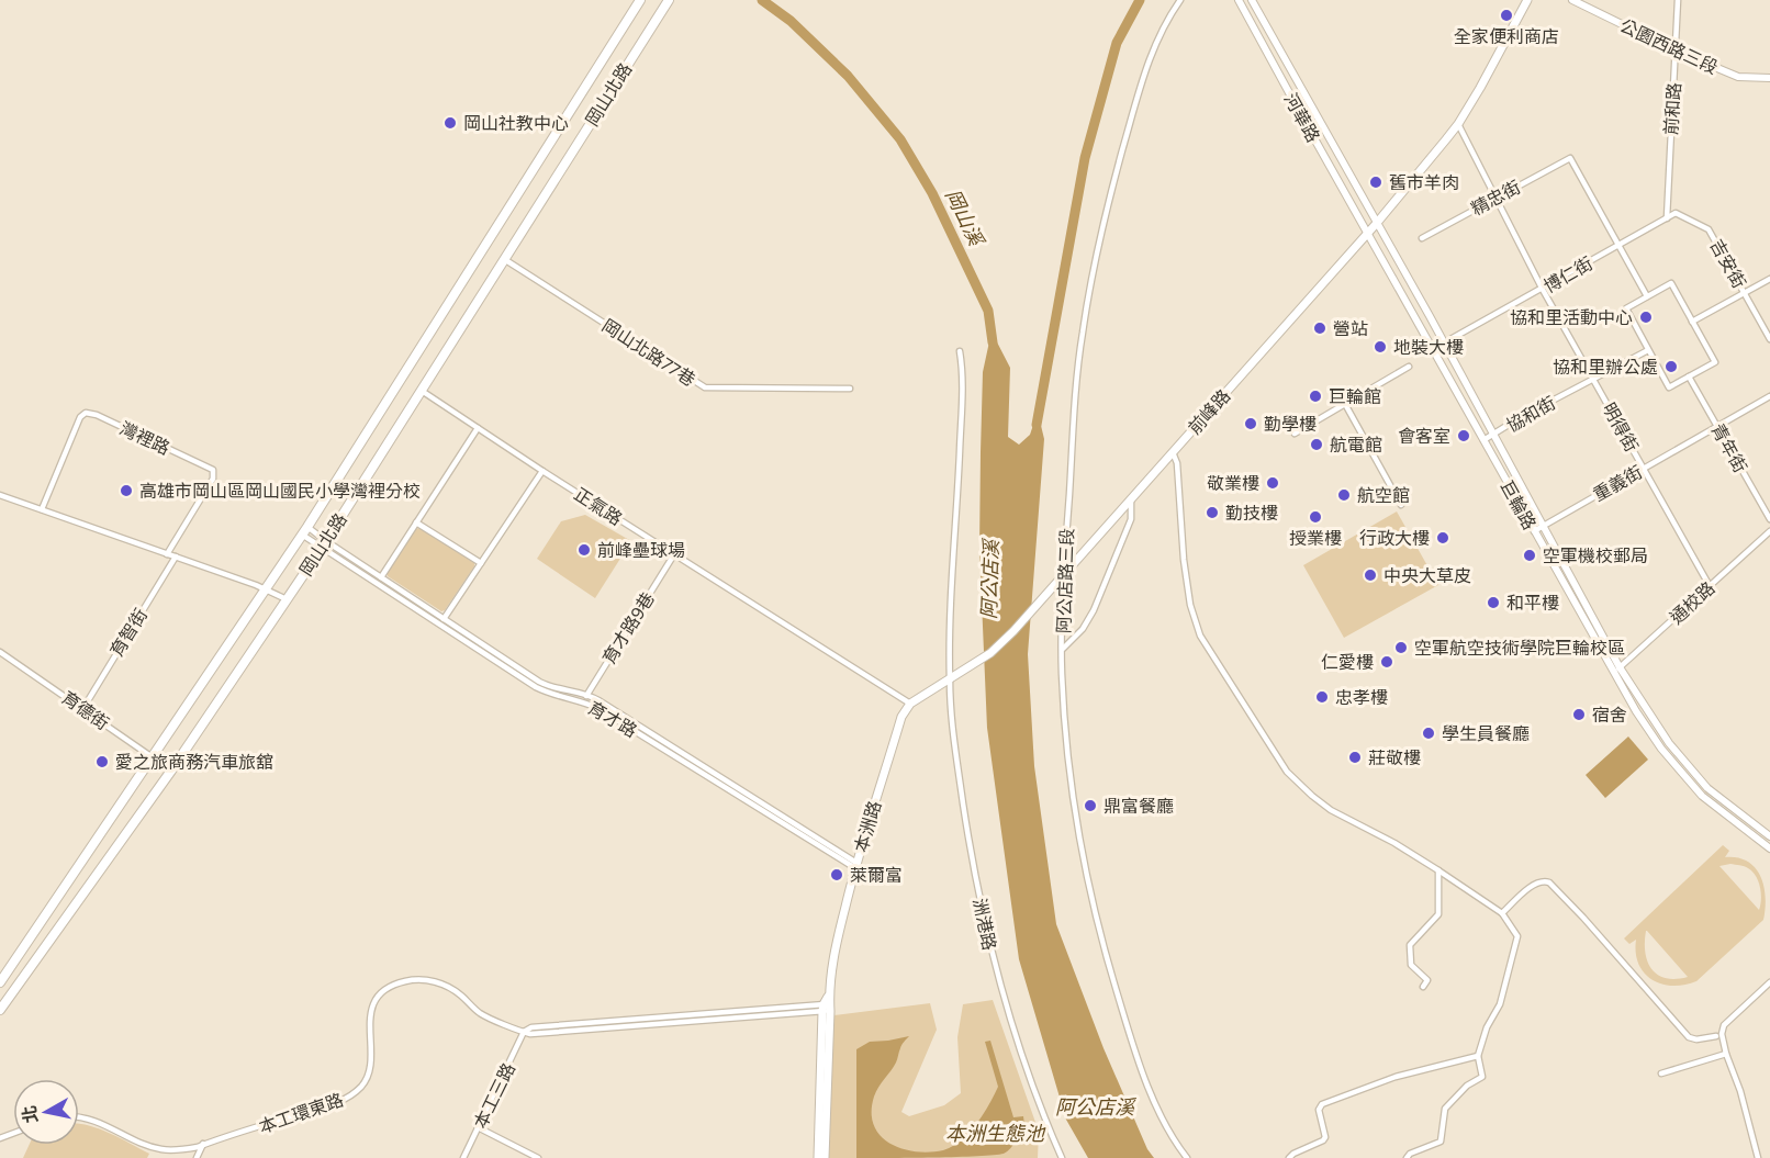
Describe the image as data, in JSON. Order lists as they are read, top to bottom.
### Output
{
  "streets": {
    "main road": ["岡山北路", "前峰路", "本洲路"],
    "street": [
      "公園西路三段",
      "前和路",
      "河華路",
      "精忠街",
      "吉安街",
      "博仁街",
      "岡山北路77巷",
      "協和街",
      "明得街",
      "灣裡路",
      "青年街",
      "重義街",
      "巨輪路",
      "正氣路",
      "阿公店路三段",
      "通校路",
      "育才路9巷",
      "育智街",
      "育德街",
      "育才路",
      "洲港路",
      "本工三路",
      "本工環東路"
    ]
  },
  "crossings": [
    ["公園西路三段", "前和路"],
    ["岡山北路", "岡山北路77巷"],
    ["岡山北路", "正氣路"],
    ["岡山北路", "育德街"],
    ["岡山北路", "育才路"],
    ["前和路", "吉安街"],
    ["前和路", "博仁街"],
    ["河華路", "前峰路"],
    ["河華路", "巨輪路"],
    ["精忠街", "博仁街"],
    ["精忠街", "明得街"],
    ["吉安街", "博仁街"],
    ["博仁街", "明得街"],
    ["博仁街", "巨輪路"],
    ["前峰路", "巨輪路"],
    ["前峰路", "阿公店路三段"],
    ["前峰路", "洲港路"],
    ["協和街", "明得街"],
    ["協和街", "巨輪路"],
    ["明得街", "重義街"],
    ["明得街", "通校路"],
    ["青年街", "重義街"],
    ["重義街", "巨輪路"],
    ["巨輪路", "通校路"],
    ["正氣路", "育才路9巷"],
    ["正氣路", "本洲路"],
    ["育才路9巷", "育才路"],
    ["育智街", "育德街"],
    ["育才路", "本洲路"],
    ["本工三路", "本工環東路"]
  ],
  "water": ["岡山溪", "阿公店溪", "本洲生態池"],
  "places": [
    "全家便利商店",
    "岡山社教中心",
    "舊市羊肉",
    "協和里活動中心",
    "營站",
    "地裝大樓",
    "協和里辦公處",
    "巨輪館",
    "勤學樓",
    "會客室",
    "航電館",
    "敬業樓",
    "高雄市岡山區岡山國民小學灣裡分校",
    "航空館",
    "勤技樓",
    "授業樓",
    "行政大樓",
    "前峰壘球場",
    "空軍機校郵局",
    "中央大草皮",
    "和平樓",
    "空軍航空技術學院巨輪校區",
    "仁愛樓",
    "忠孝樓",
    "宿舍",
    "學生員餐廳",
    "莊敬樓",
    "愛之旅商務汽車旅舘",
    "鼎富餐廳",
    "萊爾富"
  ],
  "north": "left"
}
